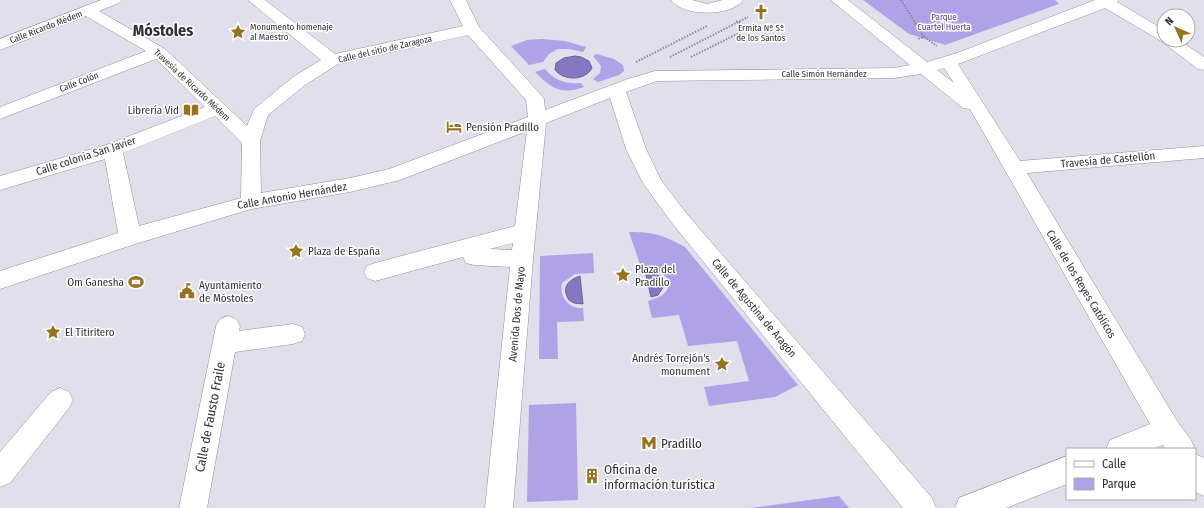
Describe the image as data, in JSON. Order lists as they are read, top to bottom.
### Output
{
  "streets": {
    "street": [
      "Calle Ricardo Médem",
      "Calle del sitio de Zaragoza",
      "Calle Simón Hernández",
      "Calle Colón",
      "Travesía de Ricardo Médem",
      "Calle colonia San Javier",
      "Travesía de Castellón",
      "Calle Antonio Hernández",
      "Calle de los Reyes Católicos",
      "Calle de Agustina de Aragón",
      "Avenida Dos de Mayo",
      "Calle de Fausto Fraile"
    ]
  },
  "crossings": [
    ["Calle Ricardo Médem", "Travesía de Ricardo Médem"],
    ["Calle del sitio de Zaragoza", "Travesía de Ricardo Médem"],
    ["Calle del sitio de Zaragoza", "Calle Antonio Hernández"],
    ["Calle del sitio de Zaragoza", "Avenida Dos de Mayo"],
    ["Calle Simón Hernández", "Calle Antonio Hernández"],
    ["Calle Simón Hernández", "Calle de los Reyes Católicos"],
    ["Calle Simón Hernández", "Calle de Agustina de Aragón"],
    ["Calle Simón Hernández", "Avenida Dos de Mayo"],
    ["Calle Colón", "Travesía de Ricardo Médem"],
    ["Travesía de Ricardo Médem", "Calle colonia San Javier"],
    ["Travesía de Castellón", "Calle de los Reyes Católicos"],
    ["Calle Antonio Hernández", "Avenida Dos de Mayo"]
  ],
  "districts": ["Móstoles"],
  "parks": ["Parque Cuartel Huerta"],
  "places": {
    "church": ["Ermita Nª Sª de los Santos"],
    "place": [
      "Monumento homenaje al Maestro",
      "Plaza de España",
      "Plaza del Pradillo",
      "El Titiritero",
      "Andrés Torrejón's monument"
    ],
    "library": ["Librería Vid"],
    "hotel": ["Pensión Pradillo"],
    "sports": ["Om Ganesha"],
    "public building": ["Ayuntamiento de Móstoles"],
    "metro station": ["Pradillo"],
    "building": ["Oficina de información turística"]
  },
  "legend": ["Calle", "Parque"],
  "north": "top left"
}
